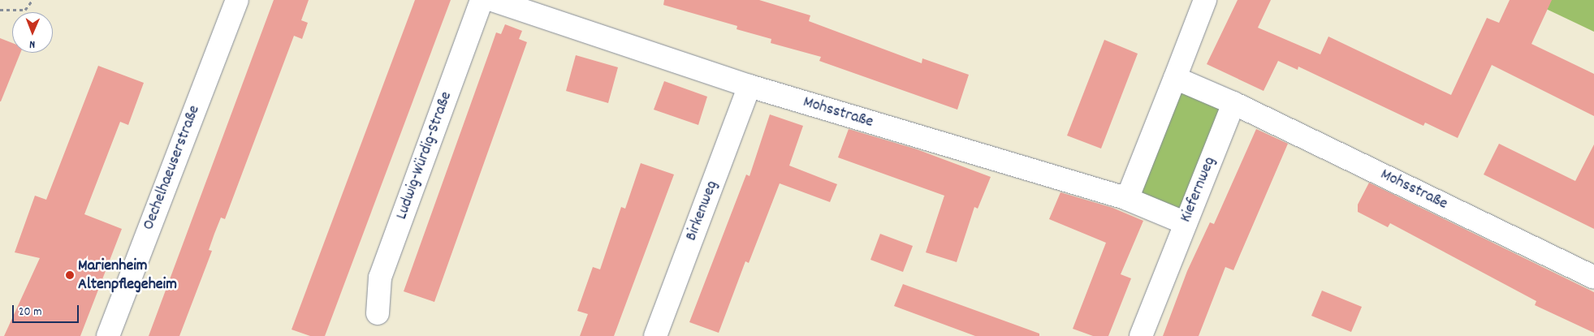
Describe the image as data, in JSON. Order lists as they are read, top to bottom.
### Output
{
  "streets": {
    "street": [
      "Mohsstraße",
      "Ludwig-Würdig-Straße",
      "Oechelhaeuserstraße",
      "Kiefernweg",
      "Birkenweg"
    ]
  },
  "crossings": [
    ["Mohsstraße", "Kiefernweg"],
    ["Mohsstraße", "Birkenweg"]
  ],
  "places": ["Marienheim Altenpflegeheim"],
  "scale_bar": "20 m",
  "north": "bottom"
}
